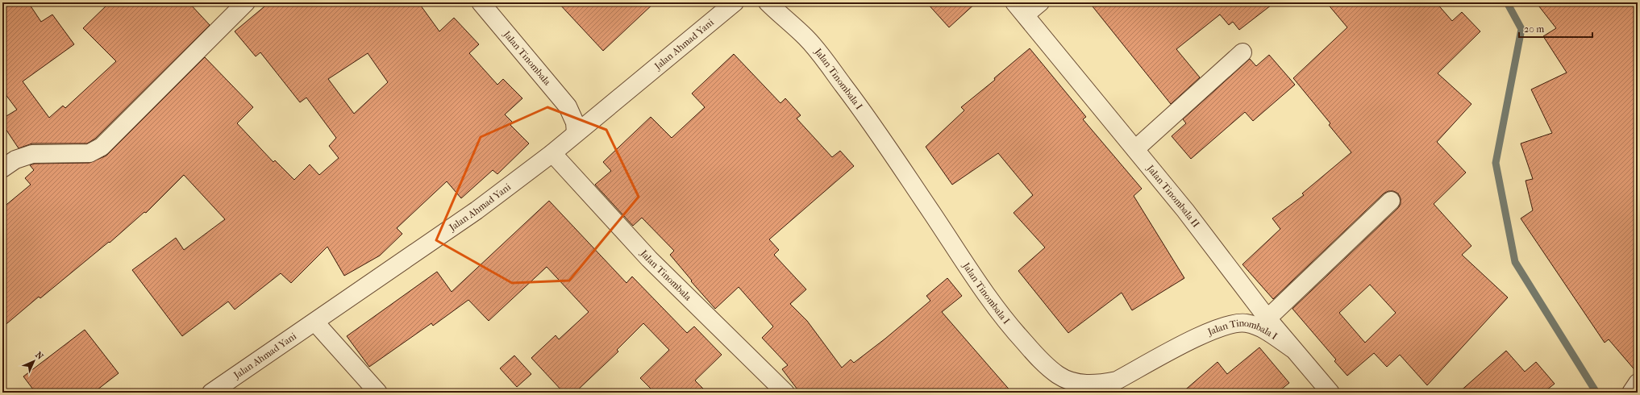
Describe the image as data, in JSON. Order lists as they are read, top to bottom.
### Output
{
  "streets": {
    "street": [
      "Jalan Ahmad Yani",
      "Jalan Tinombala",
      "Jalan Tinombala I",
      "Jalan Tinombala II"
    ]
  },
  "crossings": [
    ["Jalan Ahmad Yani", "Jalan Tinombala"],
    ["Jalan Tinombala I", "Jalan Tinombala II"]
  ],
  "scale_bar": "20 m",
  "north": "top right"
}
